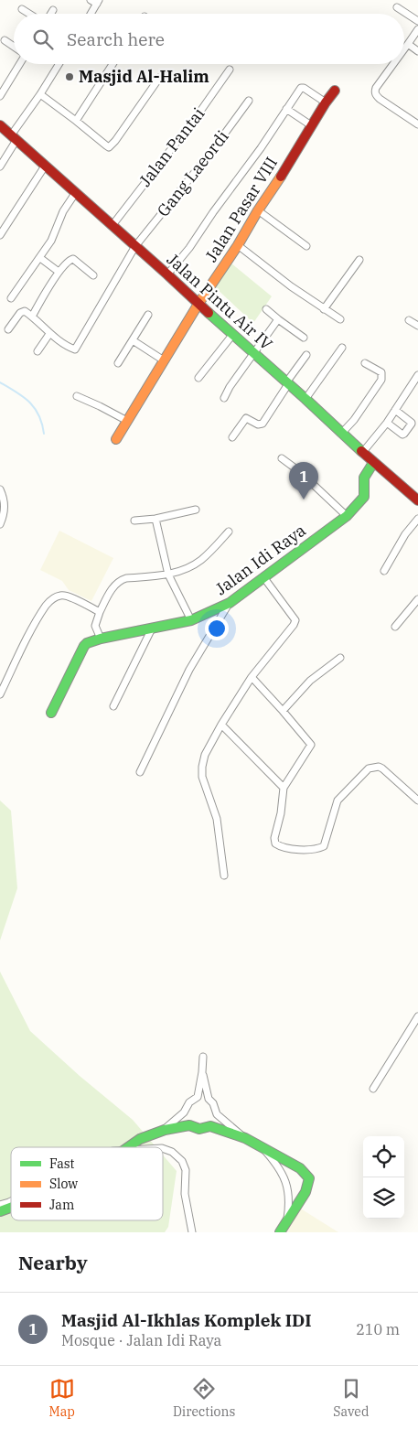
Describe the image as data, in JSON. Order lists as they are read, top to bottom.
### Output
{
  "streets": {
    "street": [
      "Jalan Pantai",
      "Gang Laeordi",
      "Jalan Pasar VIII",
      "Jalan Pintu Air IV",
      "Jalan Idi Raya"
    ]
  },
  "crossings": [
    ["Jalan Pantai", "Jalan Pintu Air IV"],
    ["Gang Laeordi", "Jalan Pintu Air IV"],
    ["Jalan Pasar VIII", "Jalan Pintu Air IV"],
    ["Jalan Pintu Air IV", "Jalan Idi Raya"]
  ],
  "places": ["Masjid Al-Halim"],
  "legend": ["Fast", "Slow", "Jam"],
  "page": {
    "search": "Search here",
    "pins": "1",
    "heading": "Nearby",
    "list": [
      {
        "mark": "1",
        "name": "Masjid Al-Ikhlas Komplek IDI",
        "note": "Mosque · Jalan Idi Raya",
        "value": "210 m"
      }
    ],
    "nav": ["Map", "Directions", "Saved"]
  }
}
